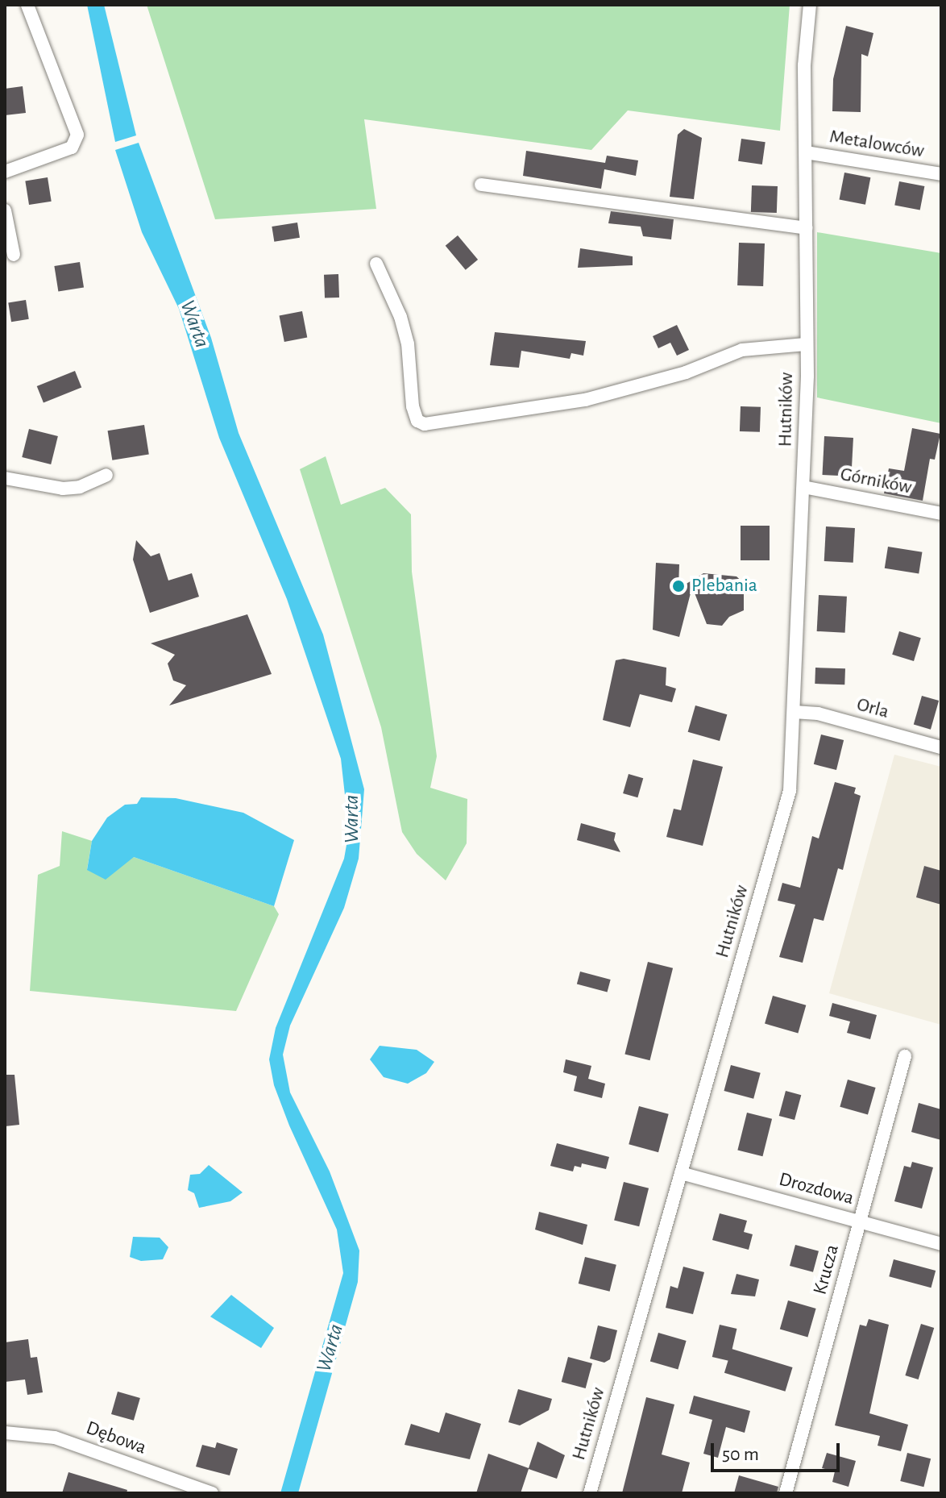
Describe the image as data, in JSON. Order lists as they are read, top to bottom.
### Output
{
  "streets": {
    "street": [
      "Metalowców",
      "Hutników",
      "Górników",
      "Orla",
      "Drozdowa",
      "Krucza",
      "Dębowa"
    ]
  },
  "crossings": [
    ["Metalowców", "Hutników"],
    ["Hutników", "Górników"],
    ["Hutników", "Orla"],
    ["Hutników", "Drozdowa"],
    ["Drozdowa", "Krucza"]
  ],
  "water": ["Warta"],
  "places": ["Plebania"],
  "scale_bar": "50 m"
}
